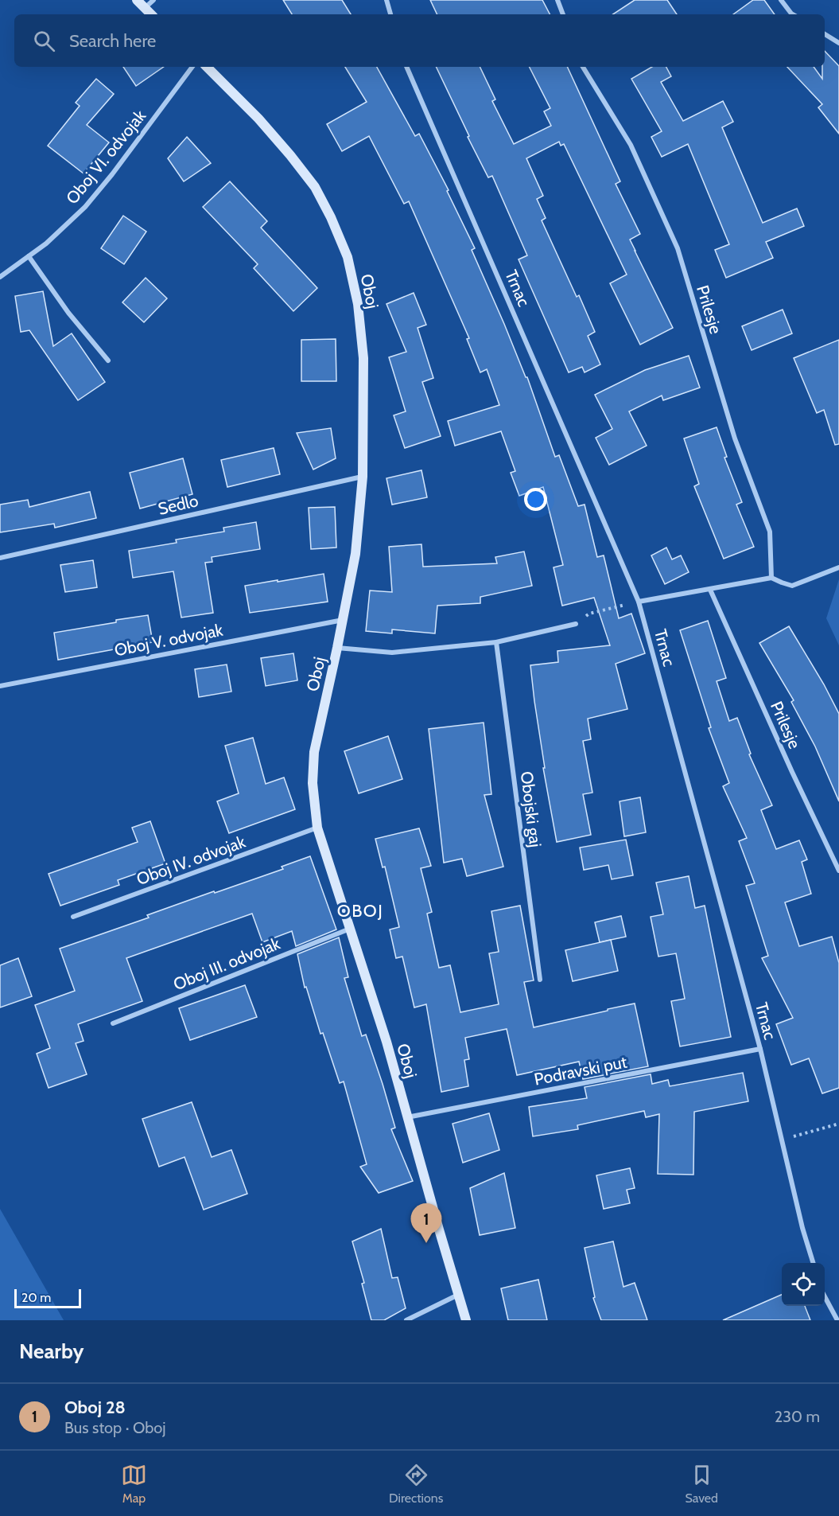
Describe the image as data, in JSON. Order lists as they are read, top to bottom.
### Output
{
  "streets": {
    "street": [
      "Oboj VI. odvojak",
      "Trnac",
      "Oboj",
      "Prilesje",
      "Sedlo",
      "Oboj V. odvojak",
      "Obojski gaj",
      "Oboj IV. odvojak",
      "Oboj III. odvojak",
      "Podravski put"
    ]
  },
  "crossings": [
    ["Trnac", "Podravski put"],
    ["Oboj", "Sedlo"],
    ["Oboj", "Oboj V. odvojak"],
    ["Oboj", "Oboj IV. odvojak"],
    ["Oboj", "Oboj III. odvojak"],
    ["Oboj", "Podravski put"]
  ],
  "districts": ["OBOJ"],
  "scale_bar": "20 m",
  "page": {
    "search": "Search here",
    "pins": "1",
    "scale": "20 m",
    "heading": "Nearby",
    "list": [
      {
        "mark": "1",
        "name": "Oboj 28",
        "note": "Bus stop · Oboj",
        "value": "230 m"
      }
    ],
    "nav": ["Map", "Directions", "Saved"]
  }
}
